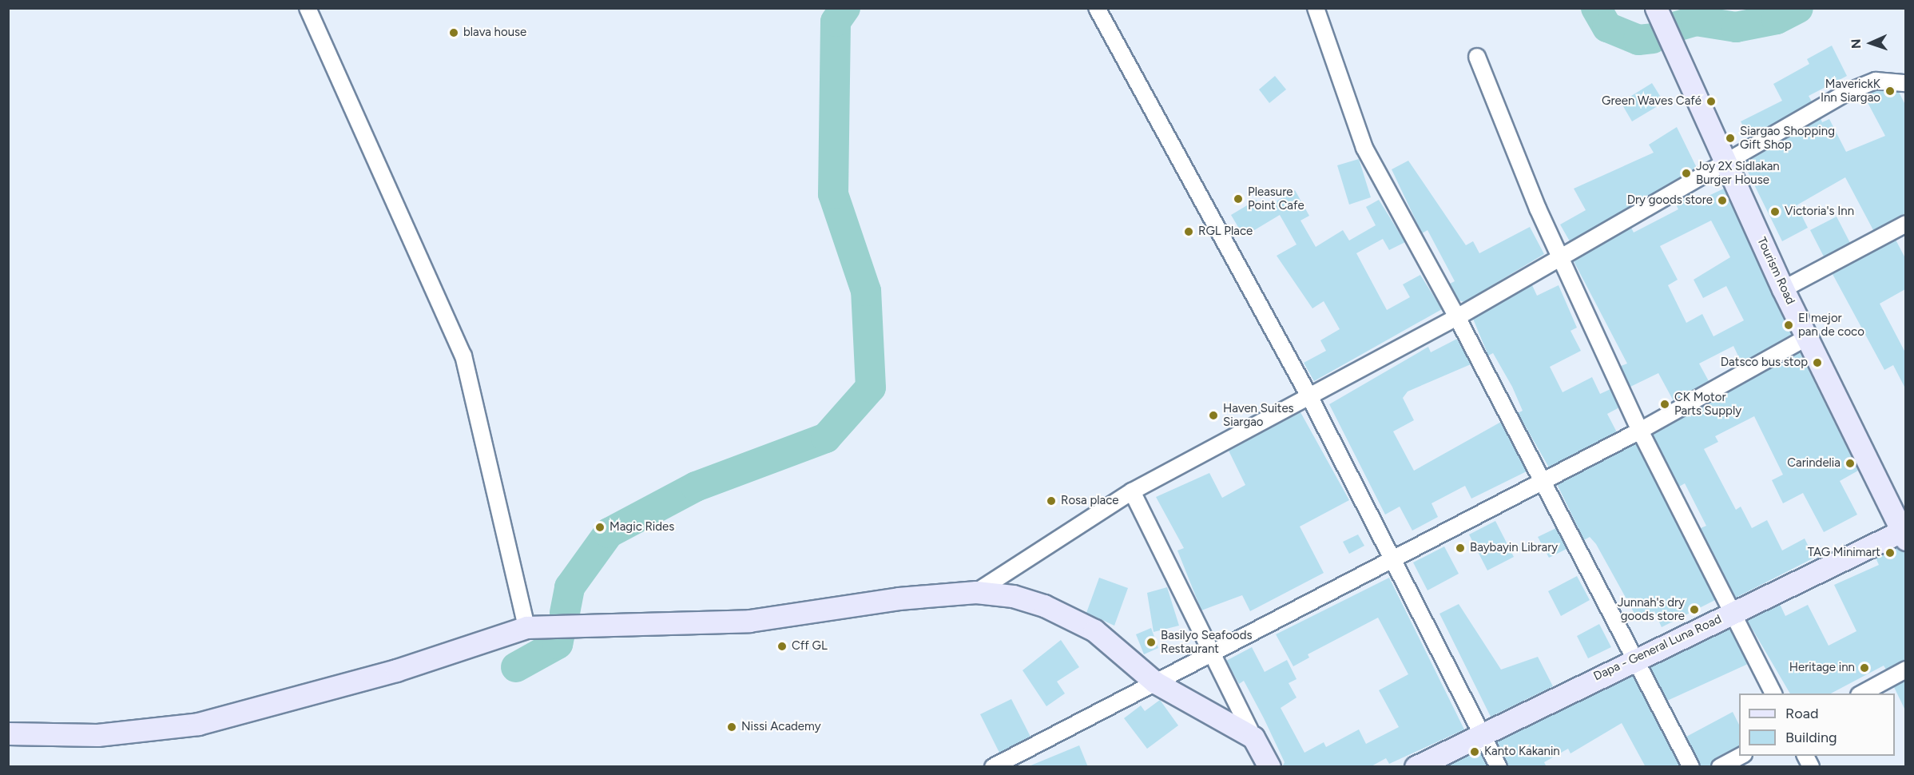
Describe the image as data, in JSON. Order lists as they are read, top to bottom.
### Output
{
  "streets": {
    "street": ["Tourism Road", "Dapa - General Luna Road"]
  },
  "crossings": [
    ["Tourism Road", "Dapa - General Luna Road"]
  ],
  "places": [
    "blava house",
    "MaverickK Inn Siargao",
    "Green Waves Café",
    "Siargao Shopping Gift Shop",
    "Joy 2X Sidlakan Burger House",
    "Pleasure Point Cafe",
    "Dry goods store",
    "Victoria's Inn",
    "RGL Place",
    "El mejor pan de coco",
    "Datsco bus stop",
    "CK Motor Parts Supply",
    "Haven Suites Siargao",
    "Carindelia",
    "Rosa place",
    "Magic Rides",
    "Baybayin Library",
    "TAG Minimart",
    "Junnah's dry goods store",
    "Basilyo Seafoods Restaurant",
    "Cff GL",
    "Heritage inn",
    "Nissi Academy",
    "Kanto Kakanin"
  ],
  "legend": ["Road", "Building"],
  "north": "left"
}
